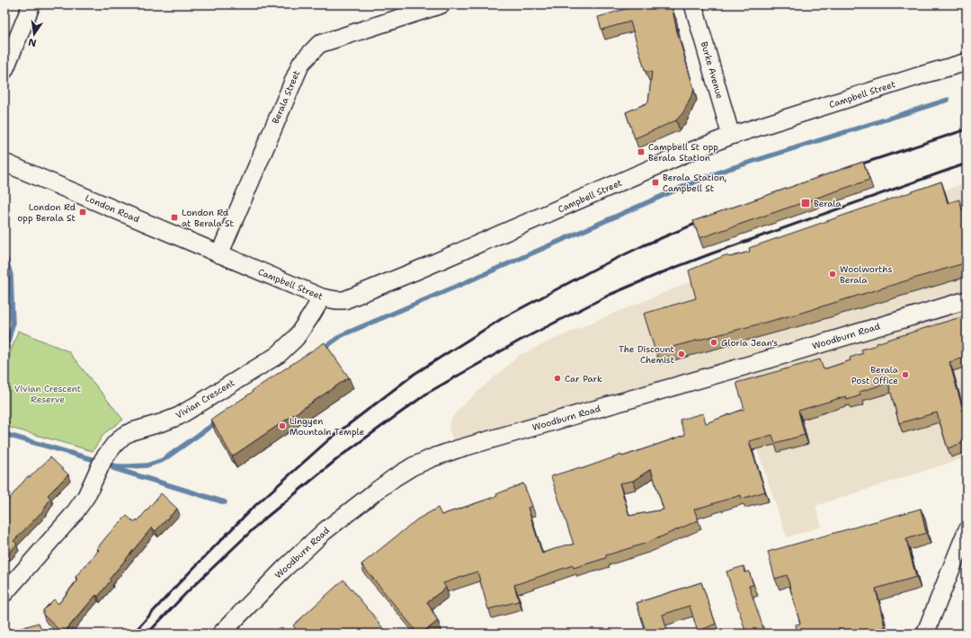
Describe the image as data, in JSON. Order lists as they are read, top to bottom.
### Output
{
  "streets": {
    "street": [
      "Burke Avenue",
      "Campbell Street",
      "Berala Street",
      "London Road",
      "Woodburn Road",
      "Vivian Crescent"
    ]
  },
  "crossings": [
    ["Burke Avenue", "Campbell Street"],
    ["Campbell Street", "Berala Street"],
    ["Campbell Street", "London Road"],
    ["Campbell Street", "Vivian Crescent"],
    ["Berala Street", "London Road"]
  ],
  "parks": ["Vivian Crescent Reserve"],
  "places": {
    "transit": [
      "Campbell St opp Berala Station",
      "Berala Station, Campbell St",
      "Berala",
      "London Rd opp Berala St",
      "London Rd at Berala St"
    ],
    "other": [
      "Woolworths Berala",
      "Gloria Jean's",
      "The Discount Chemist",
      "Berala Post Office",
      "Car Park",
      "Lingyen Mountain Temple"
    ]
  },
  "north": "bottom"
}
